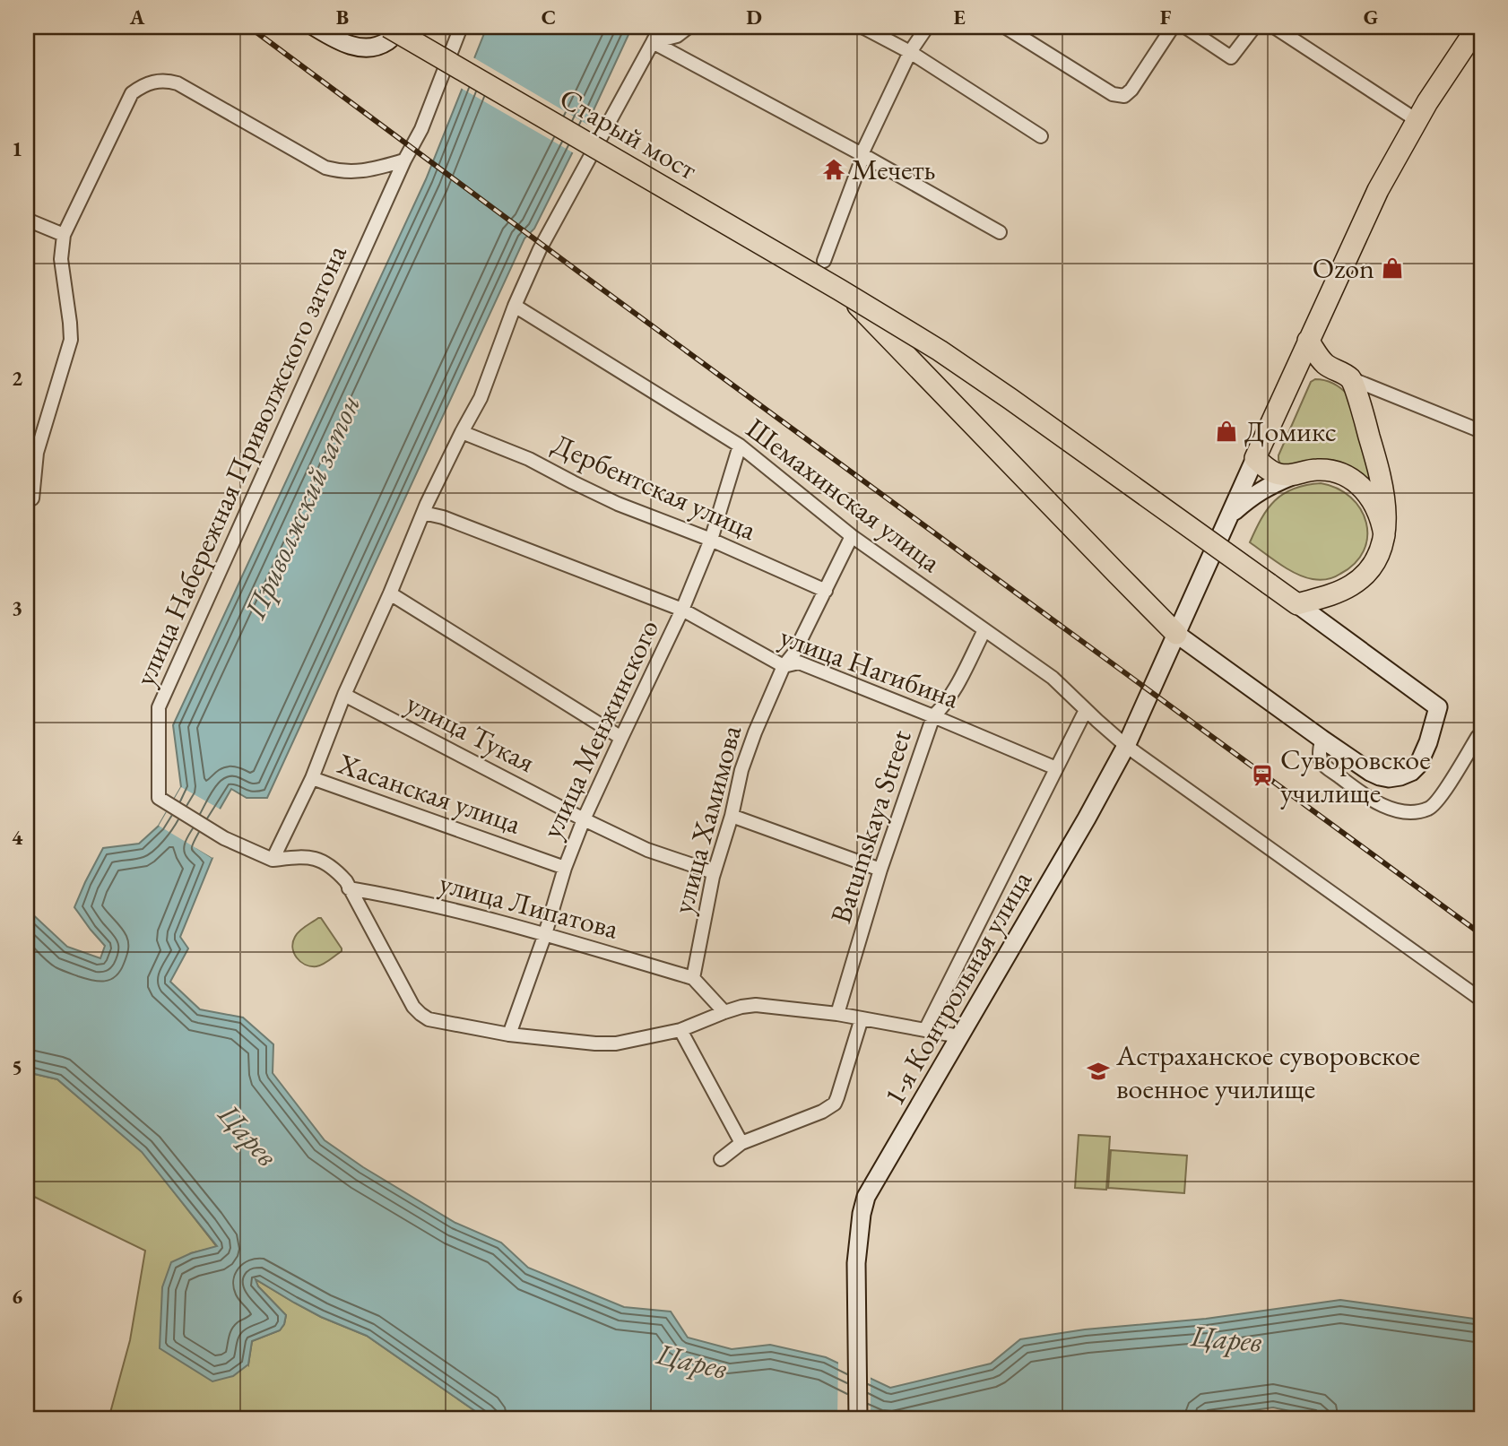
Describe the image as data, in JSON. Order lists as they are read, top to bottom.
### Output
{
  "streets": {
    "main road": ["Старый мост", "1-я Контрольная улица"],
    "street": [
      "улица Набережная Приволжского затона",
      "Дербентская улица",
      "Шемахинская улица",
      "улица Нагибина",
      "улица Менжинского",
      "улица Тукая",
      "Хасанская улица",
      "улица Хамимова",
      "Batumskaya Street",
      "улица Липатова"
    ]
  },
  "crossings": [
    ["Дербентская улица", "улица Менжинского"],
    ["Дербентская улица", "улица Хамимова"],
    ["Шемахинская улица", "улица Менжинского"],
    ["Шемахинская улица", "улица Хамимова"],
    ["Шемахинская улица", "Batumskaya Street"],
    ["Шемахинская улица", "1-я Контрольная улица"],
    ["улица Нагибина", "улица Менжинского"],
    ["улица Нагибина", "улица Хамимова"],
    ["улица Нагибина", "Batumskaya Street"],
    ["улица Менжинского", "улица Тукая"],
    ["улица Менжинского", "Хасанская улица"],
    ["улица Менжинского", "улица Липатова"],
    ["улица Тукая", "улица Хамимова"],
    ["улица Хамимова", "улица Липатова"]
  ],
  "water": ["Приволжский затон", "Царев"],
  "places": {
    "temple": ["Мечеть"],
    "shop": ["Ozon", "Домикс"],
    "station": ["Суворовское училище"],
    "school or university": ["Астраханское суворовское военное училище"]
  },
  "grid": {
    "columns": [
      "A",
      "B",
      "C",
      "D",
      "E",
      "F",
      "G"
    ],
    "rows": [
      "1",
      "2",
      "3",
      "4",
      "5",
      "6"
    ]
  }
}
